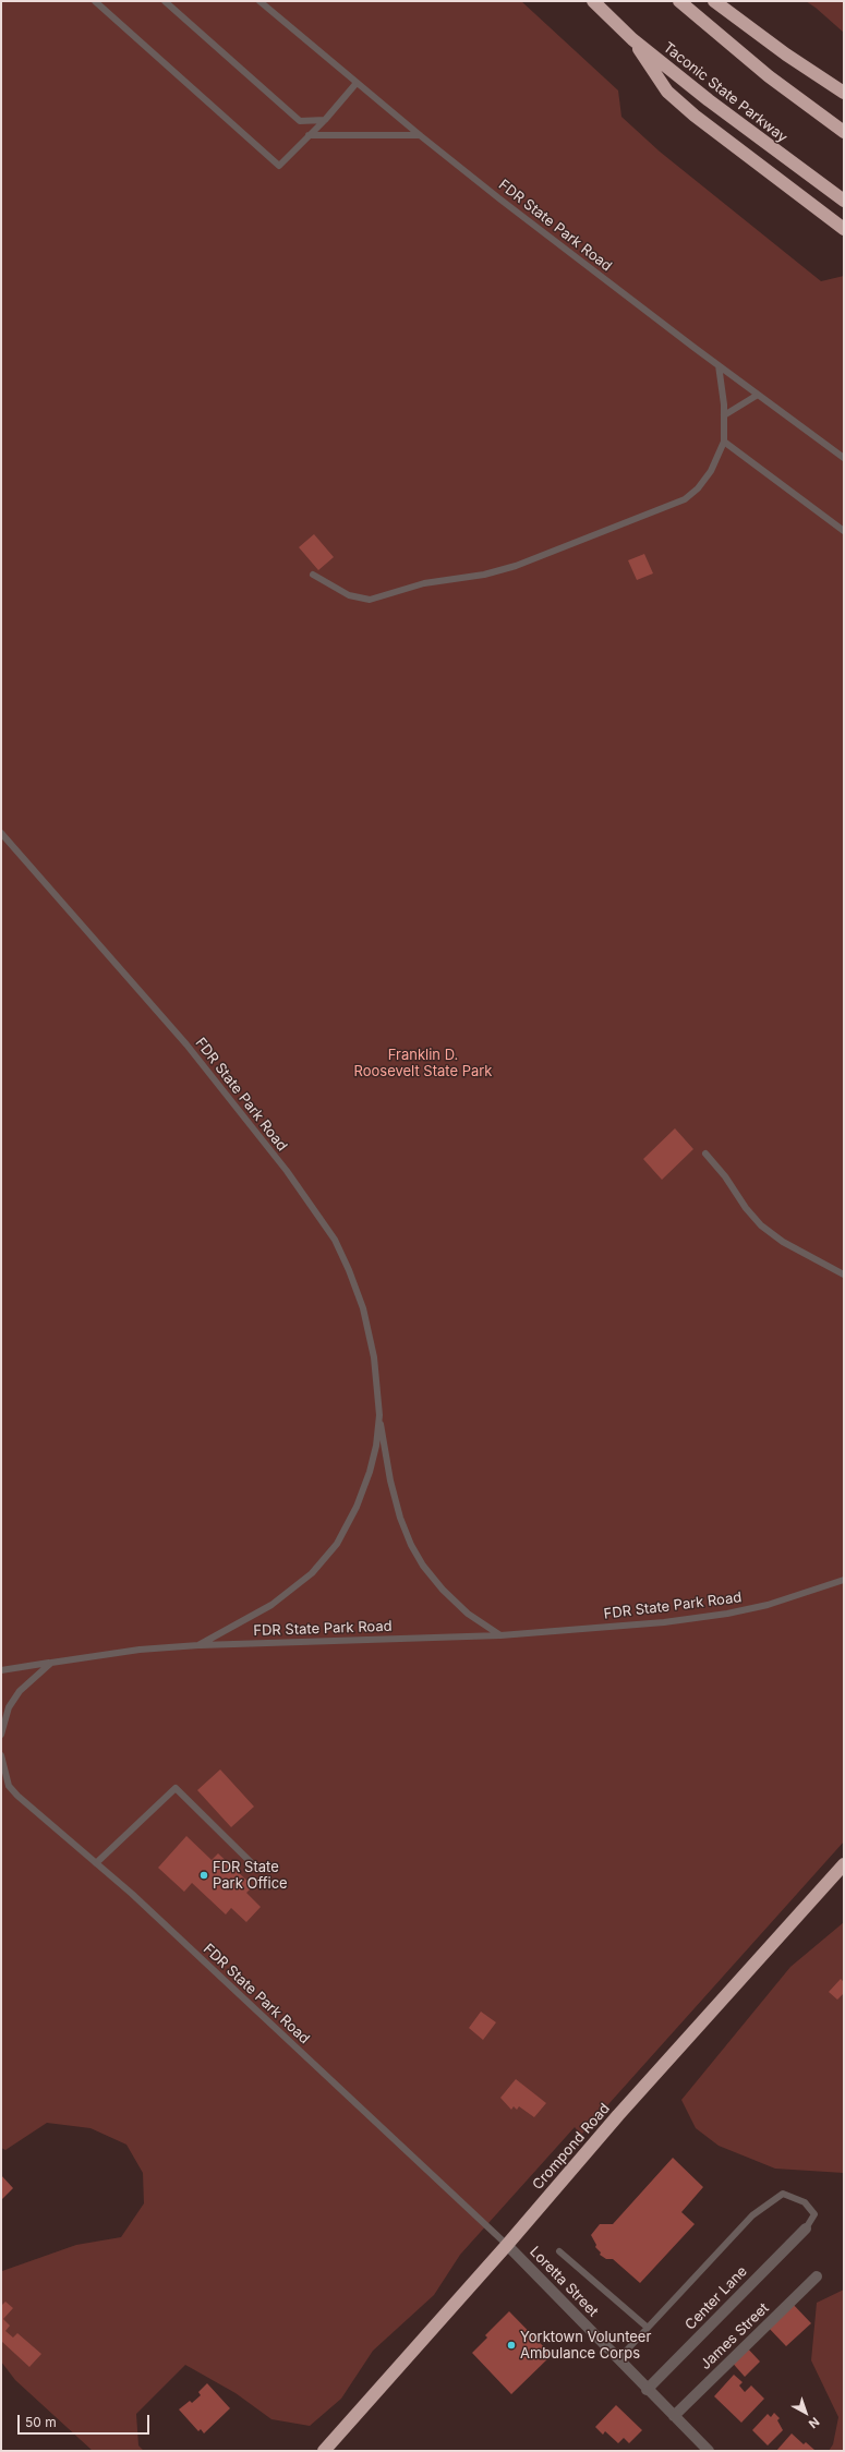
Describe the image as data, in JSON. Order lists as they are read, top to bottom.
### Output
{
  "streets": {
    "highway": ["Taconic State Parkway", "Crompond Road"],
    "street": ["Loretta Street", "Center Lane", "James Street"],
    "lane": ["FDR State Park Road"]
  },
  "crossings": [
    ["FDR State Park Road", "Crompond Road"],
    ["FDR State Park Road", "Loretta Street"],
    ["Crompond Road", "Loretta Street"],
    ["Loretta Street", "Center Lane"],
    ["Loretta Street", "James Street"]
  ],
  "parks": ["Franklin D. Roosevelt State Park"],
  "places": ["FDR State Park Office", "Yorktown Volunteer Ambulance Corps"],
  "scale_bar": "50 m",
  "north": "bottom right"
}
